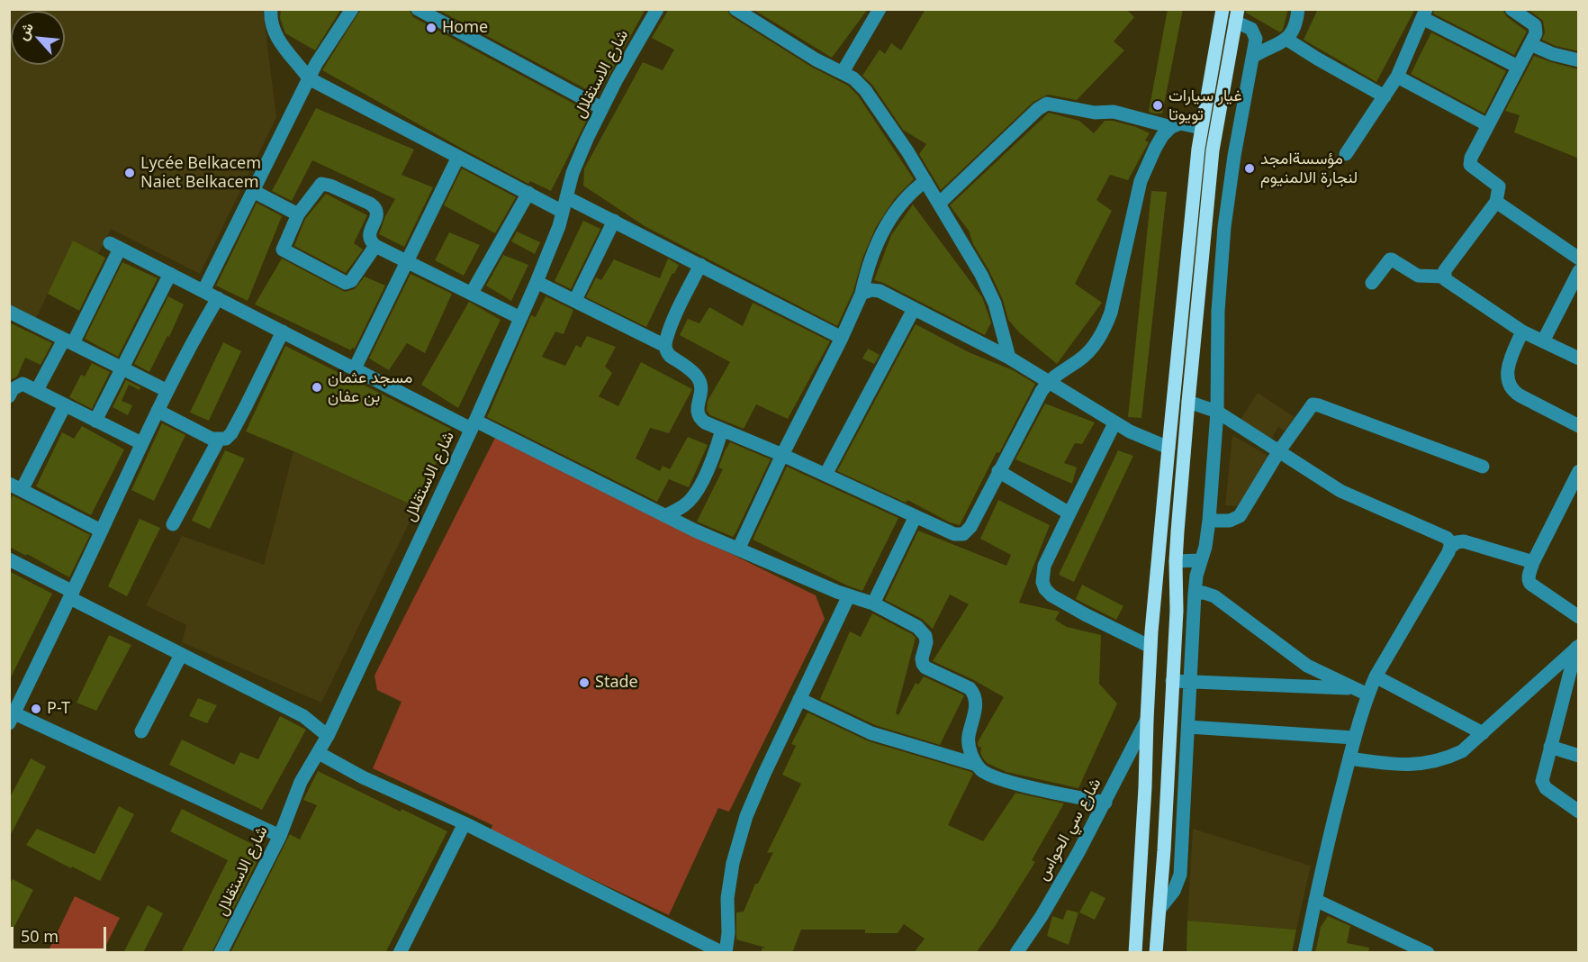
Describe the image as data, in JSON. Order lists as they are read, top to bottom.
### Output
{
  "streets": {
    "street": ["شارع الاستقلال", "شارع سي الحواس"]
  },
  "places": [
    "Home",
    "غيار سيارات تويوتا",
    "مؤسسةامجد لنجارة الالمنيوم",
    "Lycée Belkacem Naiet Belkacem",
    "مسجد عثمان بن عفان",
    "Stade",
    "P-T"
  ],
  "scale_bar": "50 m",
  "north": "top left"
}
